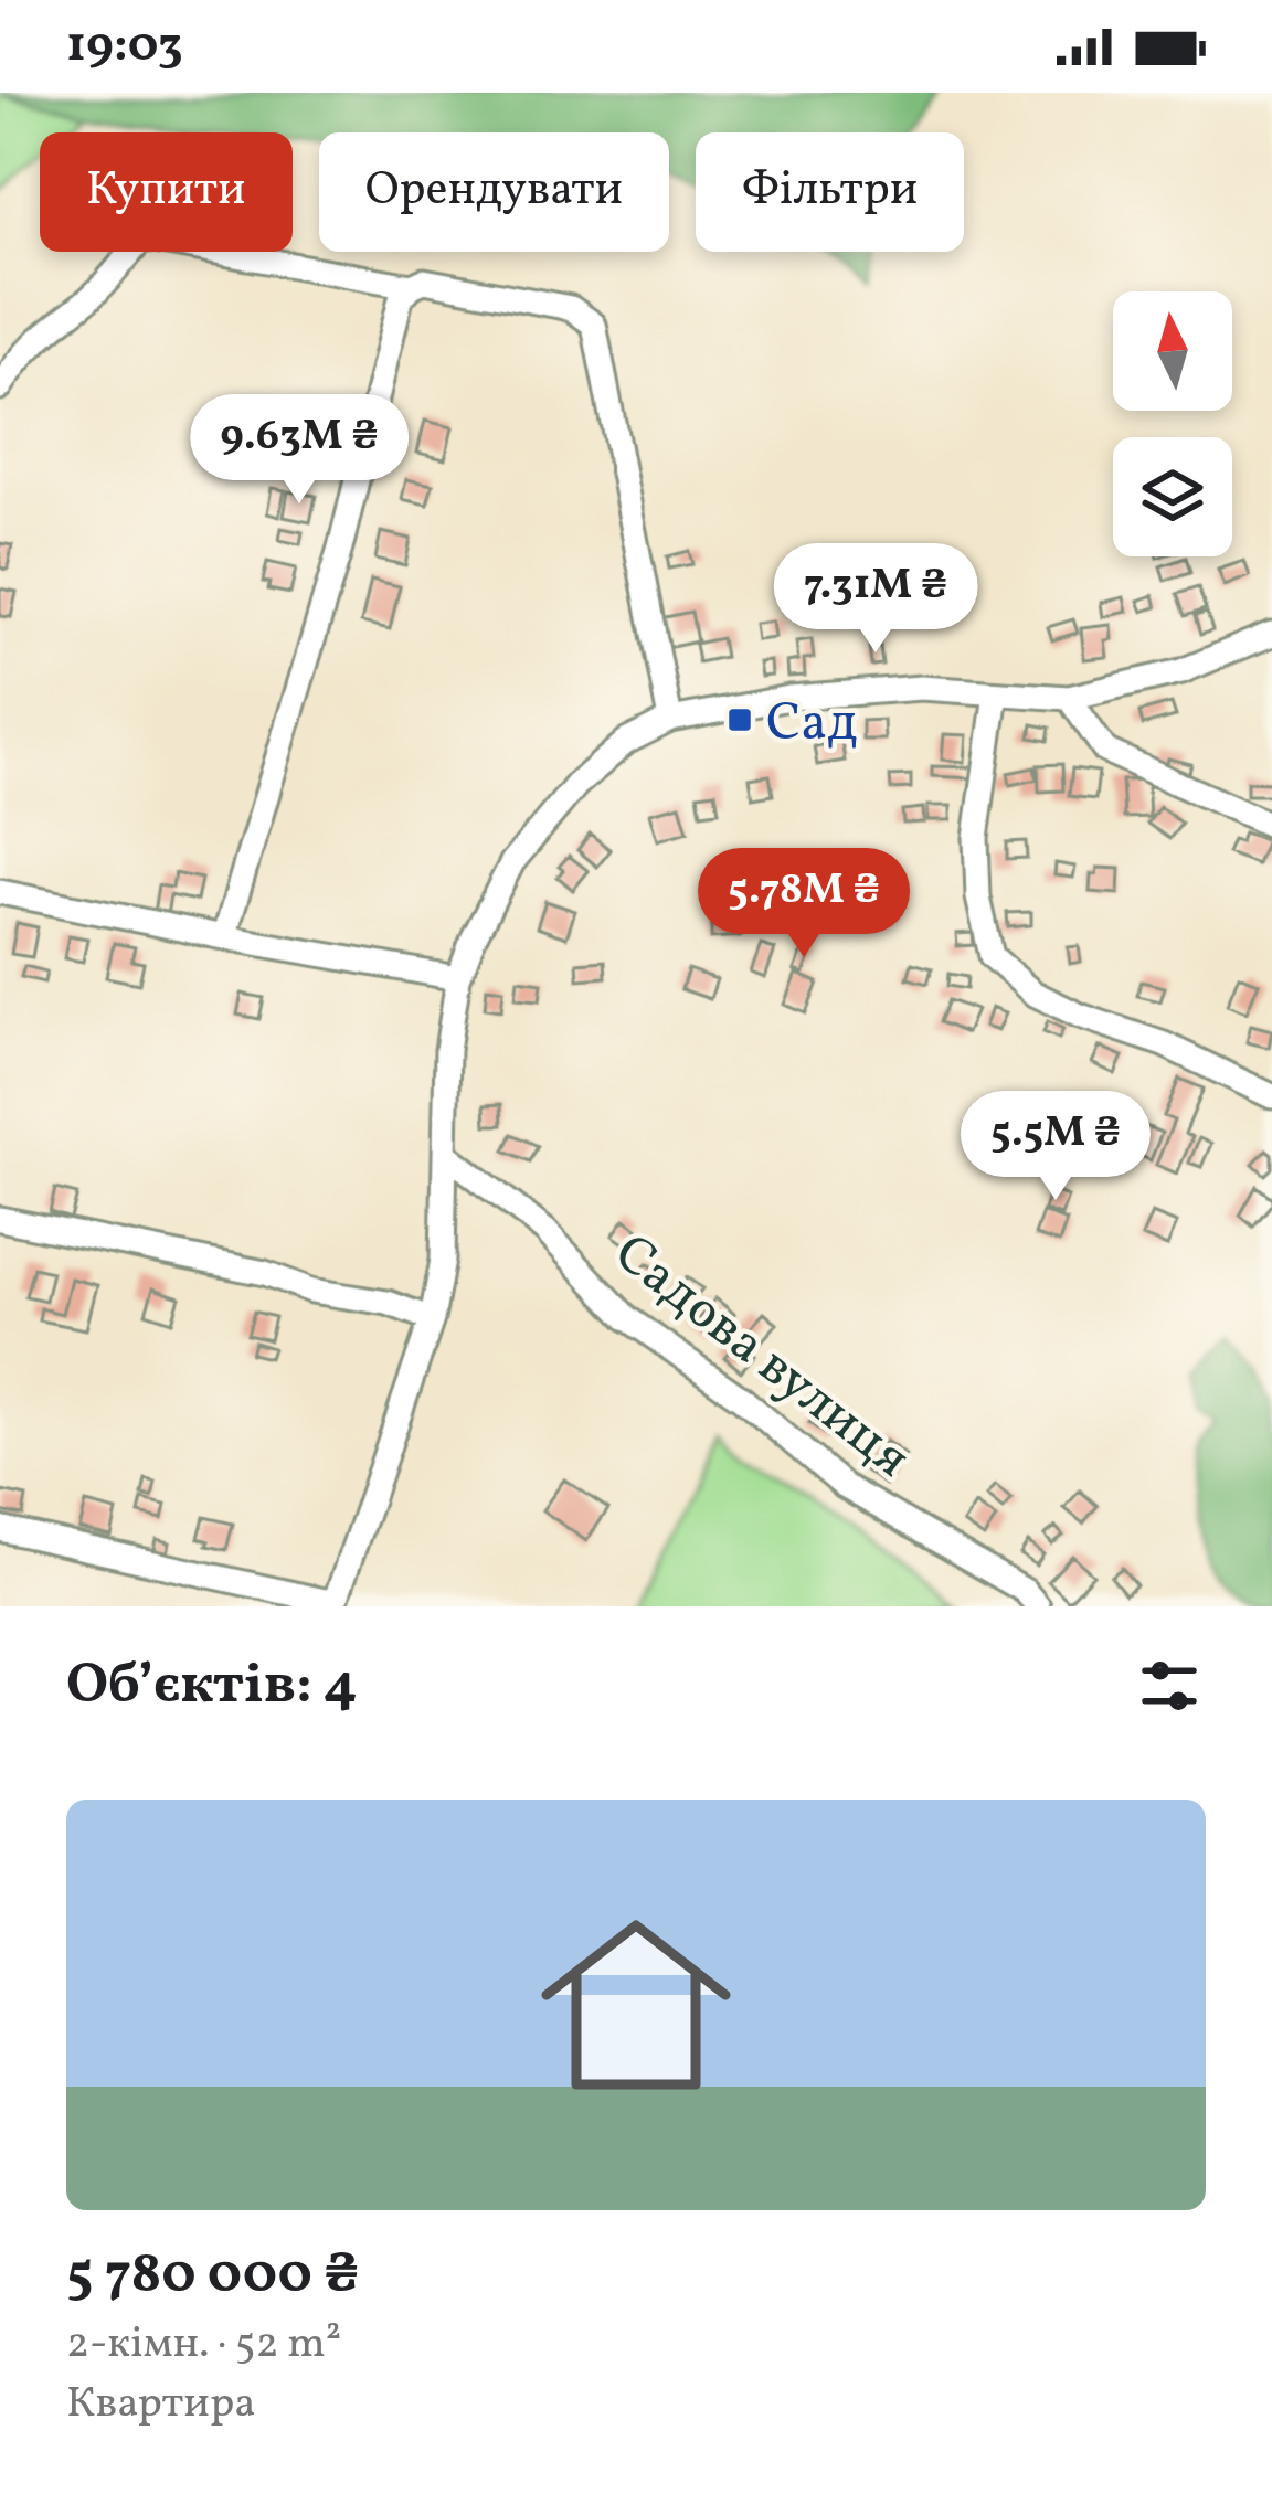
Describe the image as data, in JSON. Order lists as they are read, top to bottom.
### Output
{
  "streets": {
    "street": ["Садова вулиця"]
  },
  "places": {
    "transit": ["Сад"]
  },
  "north": "top",
  "page": {
    "status": "19:03",
    "chip": ["Купити", "Орендувати", "Фільтри"],
    "price": [
      "9.63M ₴",
      "7.31M ₴",
      "5.78M ₴",
      "5.5M ₴"
    ],
    "heading": "Об’єктів: 4",
    "list": [
      {
        "name": "5 780 000 ₴",
        "note": "2-кімн. · 52 m² · Квартира"
      }
    ]
  }
}
